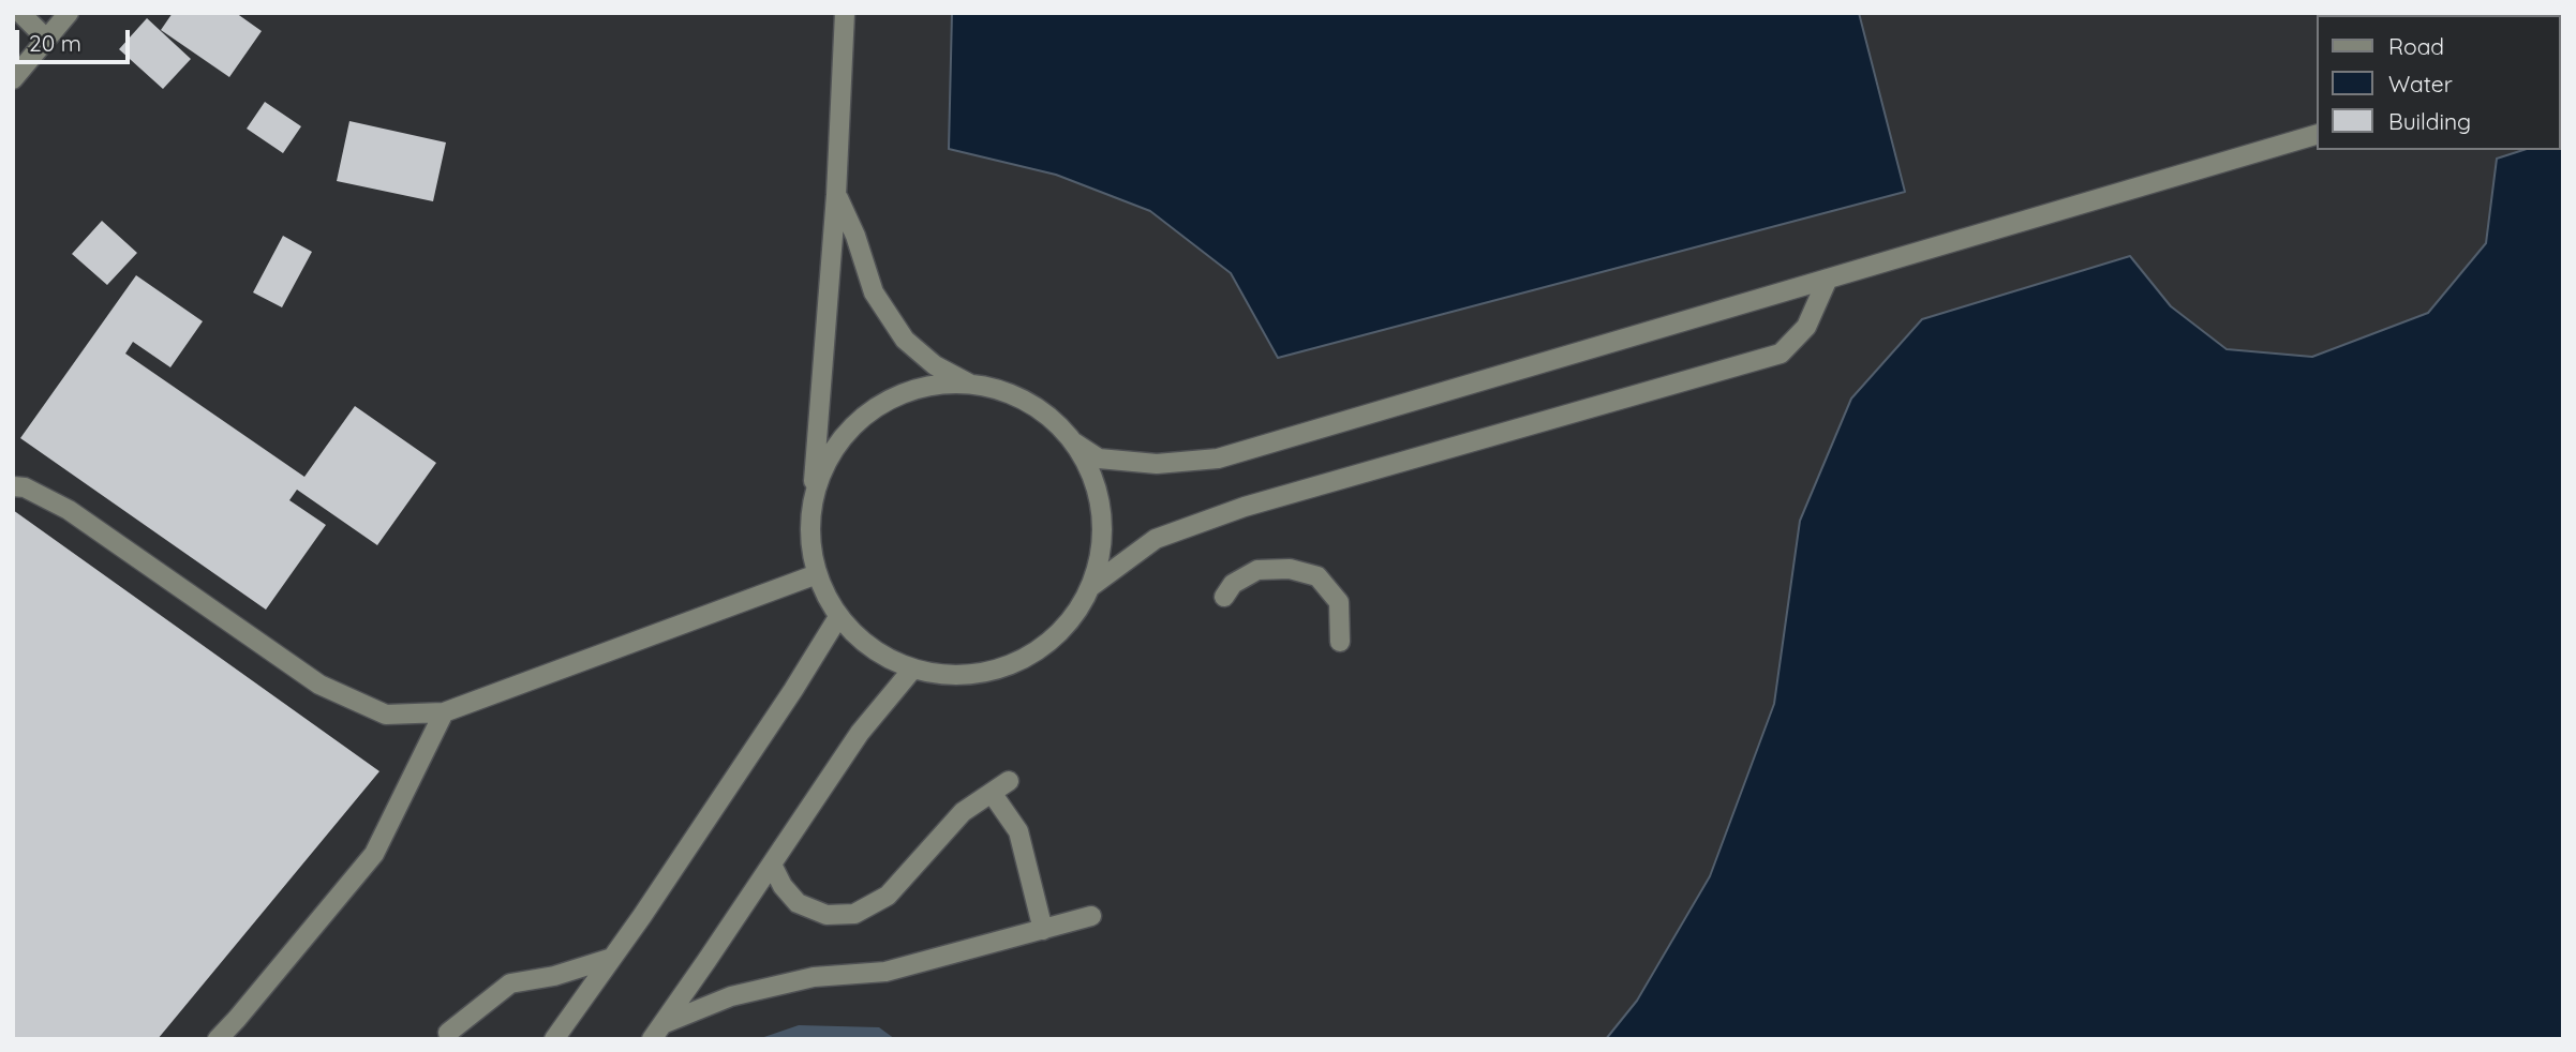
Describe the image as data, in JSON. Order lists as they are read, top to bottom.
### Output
{
  "legend": ["Road", "Water", "Building"],
  "scale_bar": "20 m"
}
